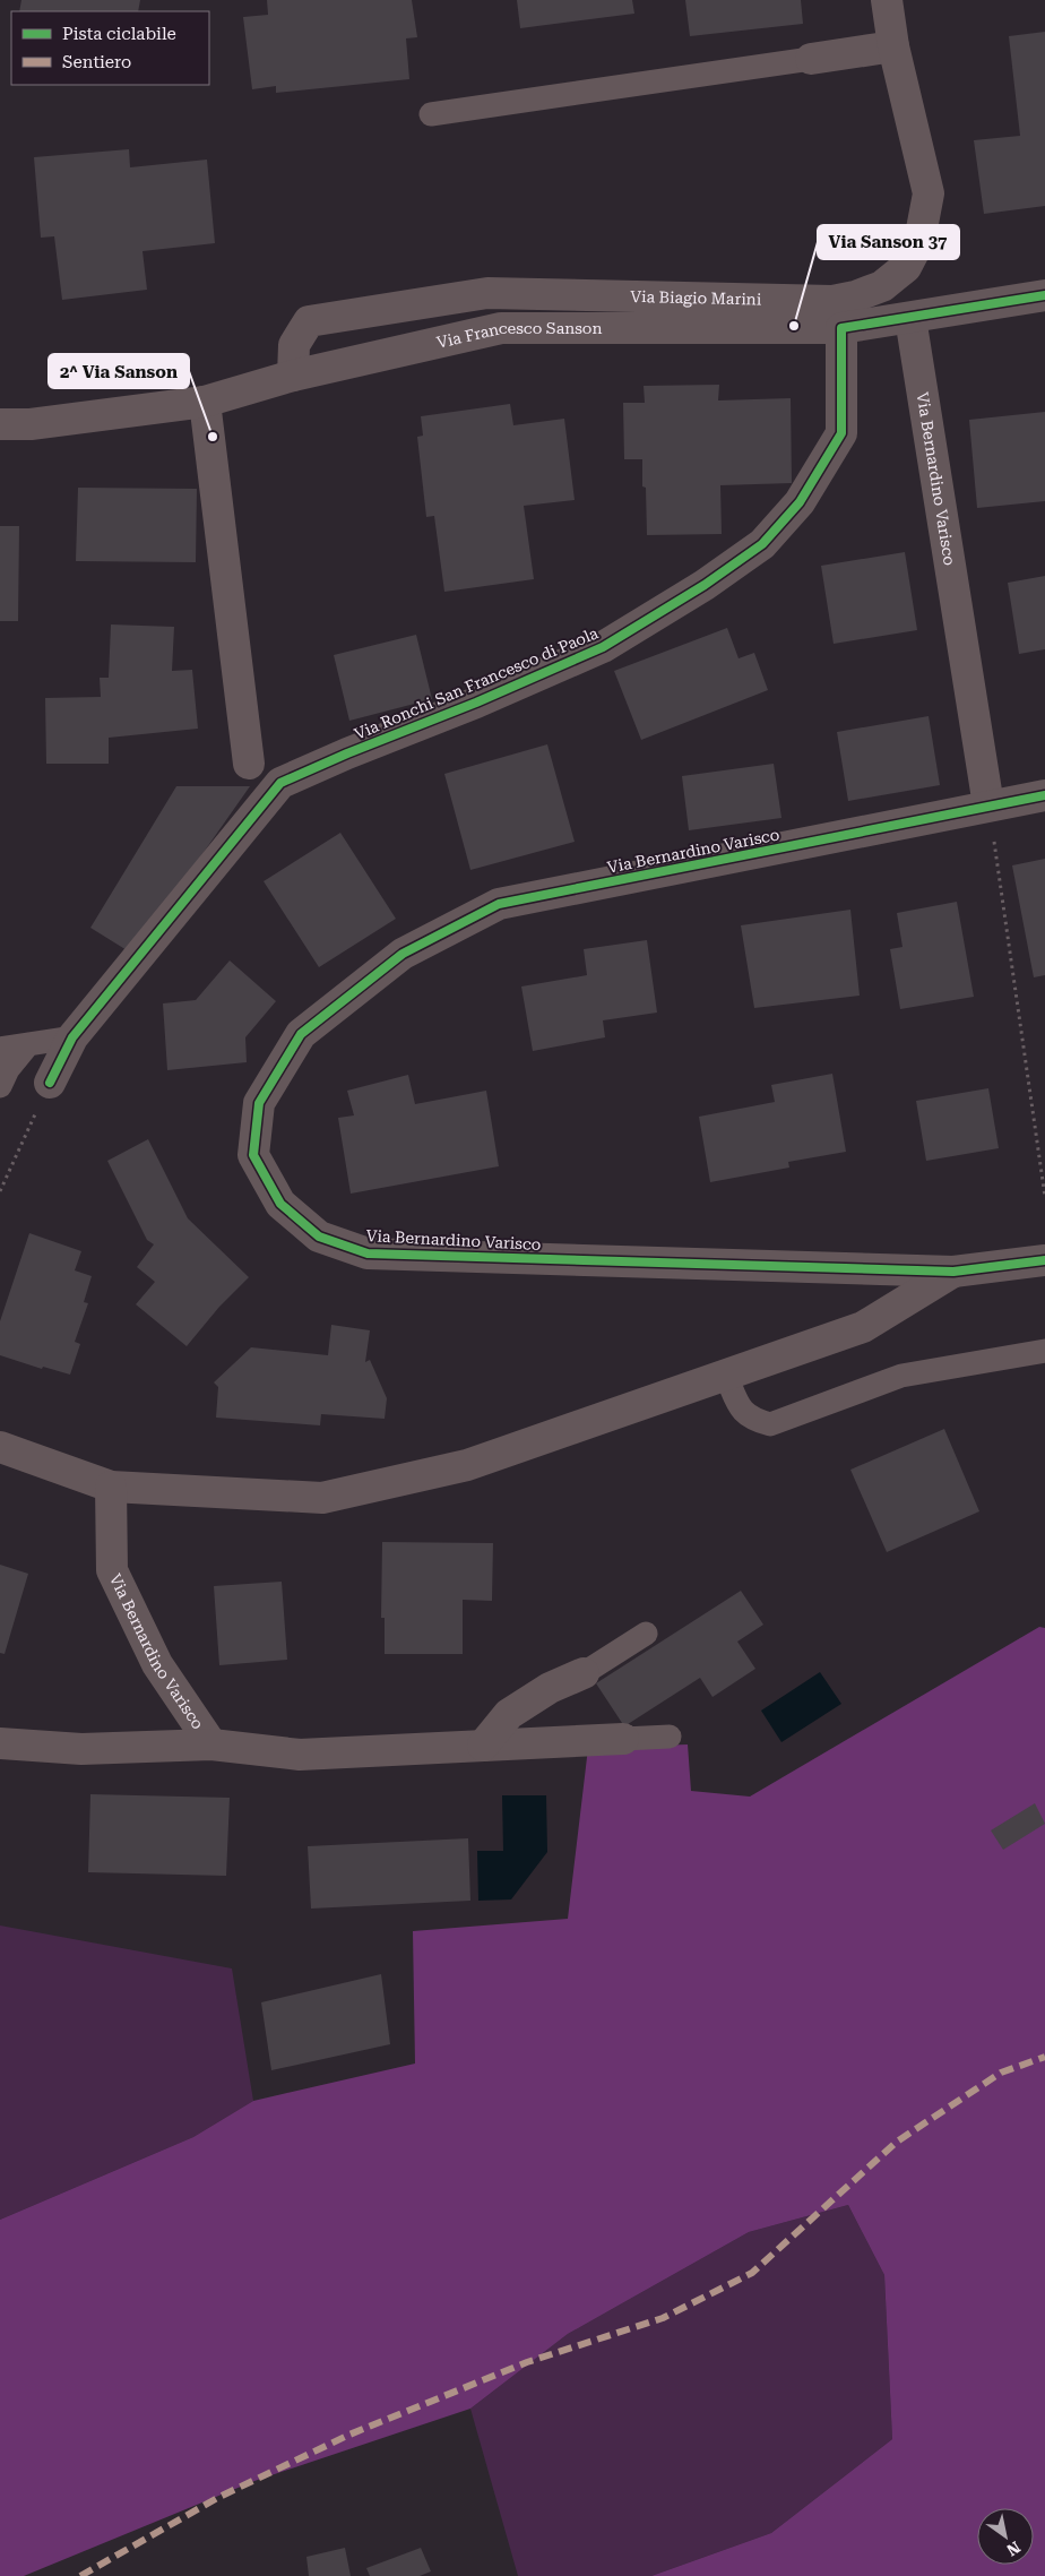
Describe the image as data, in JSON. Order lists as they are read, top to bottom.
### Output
{
  "streets": {
    "street": [
      "Via Biagio Marini",
      "Via Francesco Sanson",
      "Via Bernardino Varisco",
      "Via Ronchi San Francesco di Paola"
    ]
  },
  "crossings": [
    ["Via Biagio Marini", "Via Francesco Sanson"],
    ["Via Francesco Sanson", "Via Ronchi San Francesco di Paola"]
  ],
  "places": ["Via Sanson 37", "2^ Via Sanson"],
  "legend": ["Pista ciclabile", "Sentiero"],
  "north": "bottom right"
}
